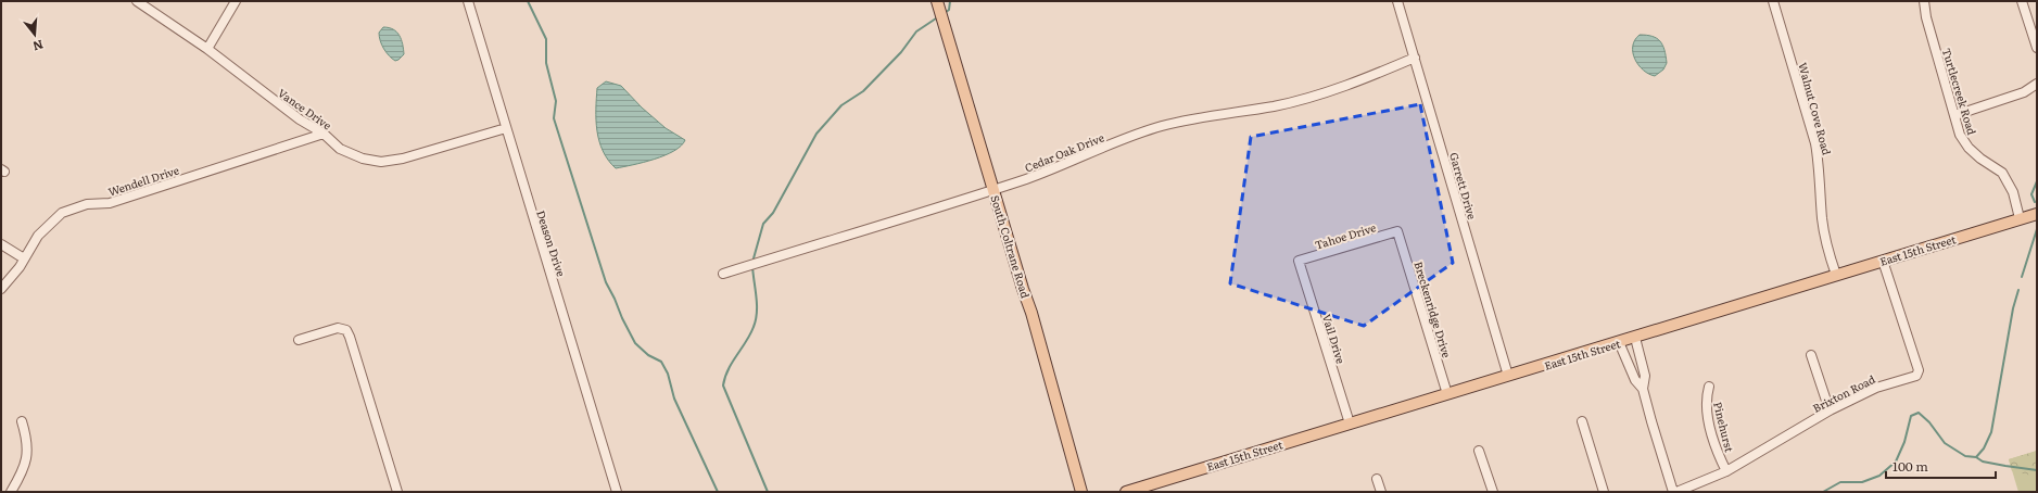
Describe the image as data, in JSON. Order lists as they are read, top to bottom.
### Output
{
  "streets": {
    "main road": ["South Coltrane Road", "East 15th Street"],
    "street": [
      "Turtlecreek Road",
      "Vance Drive",
      "Walnut Cove Road",
      "Cedar Oak Drive",
      "Wendell Drive",
      "Garrett Drive",
      "Tahoe Drive",
      "Deason Drive",
      "Breckenridge Drive",
      "Vail Drive",
      "Brixton Road",
      "Pinehurst"
    ]
  },
  "crossings": [
    ["Turtlecreek Road", "East 15th Street"],
    ["Vance Drive", "Wendell Drive"],
    ["Vance Drive", "Deason Drive"],
    ["Walnut Cove Road", "East 15th Street"],
    ["Cedar Oak Drive", "Garrett Drive"],
    ["Cedar Oak Drive", "South Coltrane Road"],
    ["Garrett Drive", "East 15th Street"],
    ["Tahoe Drive", "Breckenridge Drive"],
    ["Tahoe Drive", "Vail Drive"],
    ["East 15th Street", "Breckenridge Drive"],
    ["East 15th Street", "Vail Drive"],
    ["East 15th Street", "Brixton Road"],
    ["Brixton Road", "Pinehurst"]
  ],
  "scale_bar": "100 m",
  "north": "bottom"
}
